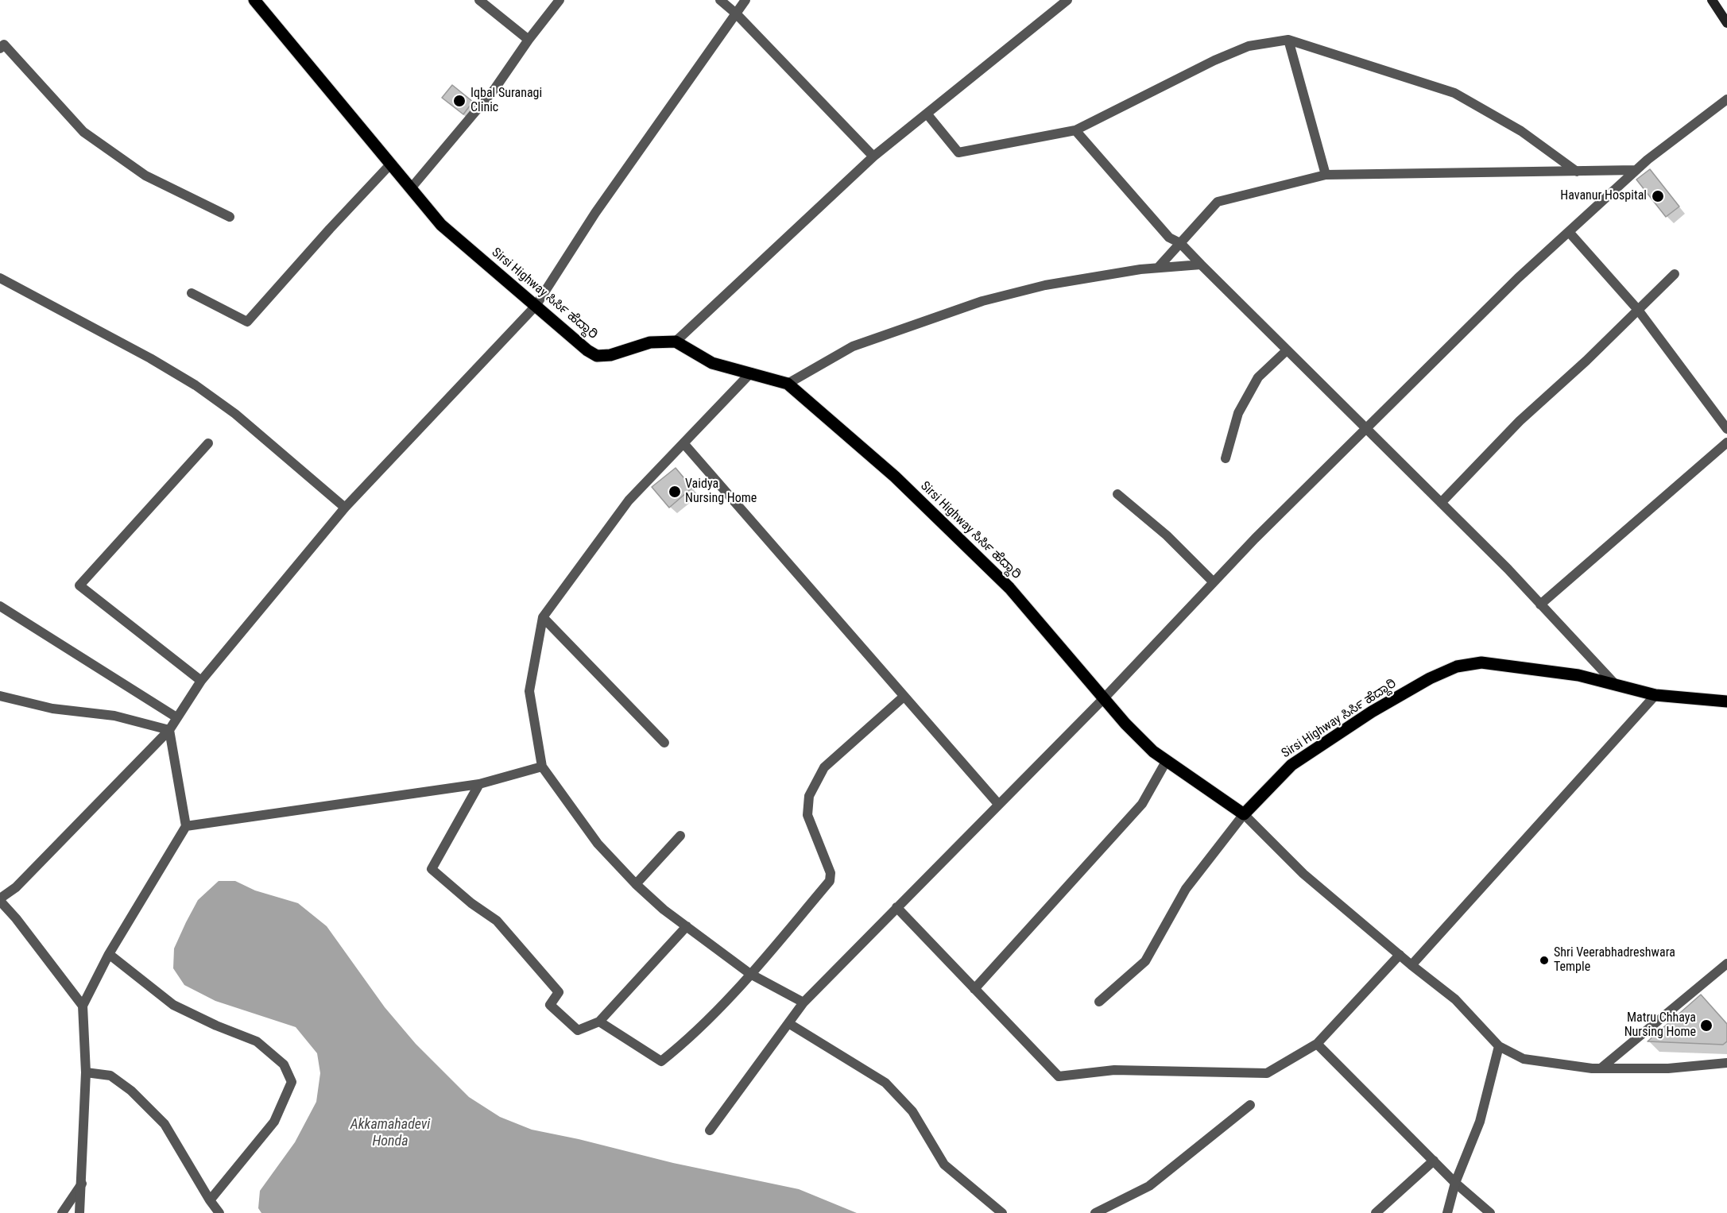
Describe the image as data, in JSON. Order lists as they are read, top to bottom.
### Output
{
  "streets": {
    "main road": ["Sirsi Highway ಸಿರ್ಸಿ ಹೆದ್ದಾರಿ"]
  },
  "water": ["Akkamahadevi Honda"],
  "places": [
    "Iqbal Suranagi Clinic",
    "Havanur Hospital",
    "Vaidya Nursing Home",
    "Shri Veerabhadreshwara Temple",
    "Matru Chhaya Nursing Home"
  ]
}
